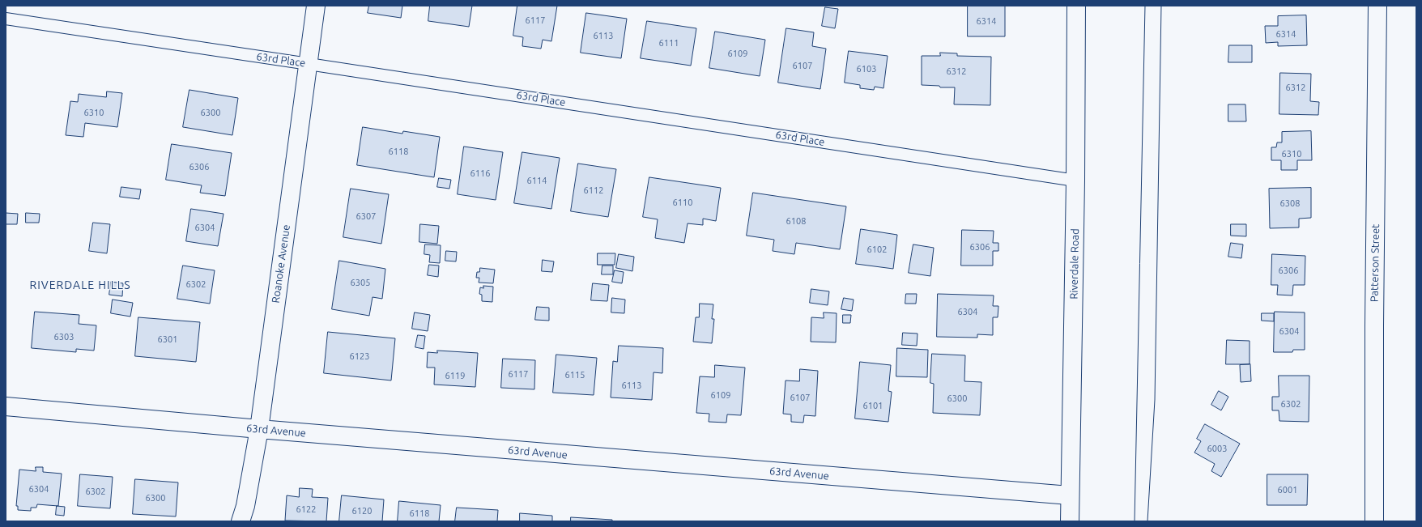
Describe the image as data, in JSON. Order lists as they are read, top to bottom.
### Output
{
  "streets": {
    "street": [
      "Patterson Street",
      "Roanoke Avenue",
      "Riverdale Road",
      "63rd Avenue"
    ],
    "lane": ["63rd Place"]
  },
  "crossings": [
    ["63rd Place", "Roanoke Avenue"],
    ["63rd Place", "Riverdale Road"],
    ["Roanoke Avenue", "63rd Avenue"],
    ["Riverdale Road", "63rd Avenue"]
  ],
  "districts": ["RIVERDALE HILLS"],
  "house_numbers": [
    "6117",
    "6314",
    "6314",
    "6113",
    "6111",
    "6109",
    "6107",
    "6103",
    "6312",
    "6312",
    "6310",
    "6300",
    "6118",
    "6310",
    "6306",
    "6116",
    "6114",
    "6112",
    "6110",
    "6308",
    "6307",
    "6108",
    "6304",
    "6306",
    "6102",
    "6306",
    "6305",
    "6302",
    "6304",
    "6304",
    "6303",
    "6301",
    "6123",
    "6117",
    "6115",
    "6119",
    "6113",
    "6109",
    "6107",
    "6300",
    "6302",
    "6101",
    "6003",
    "6304",
    "6001",
    "6302",
    "6300",
    "6122",
    "6120",
    "6118"
  ]
}
